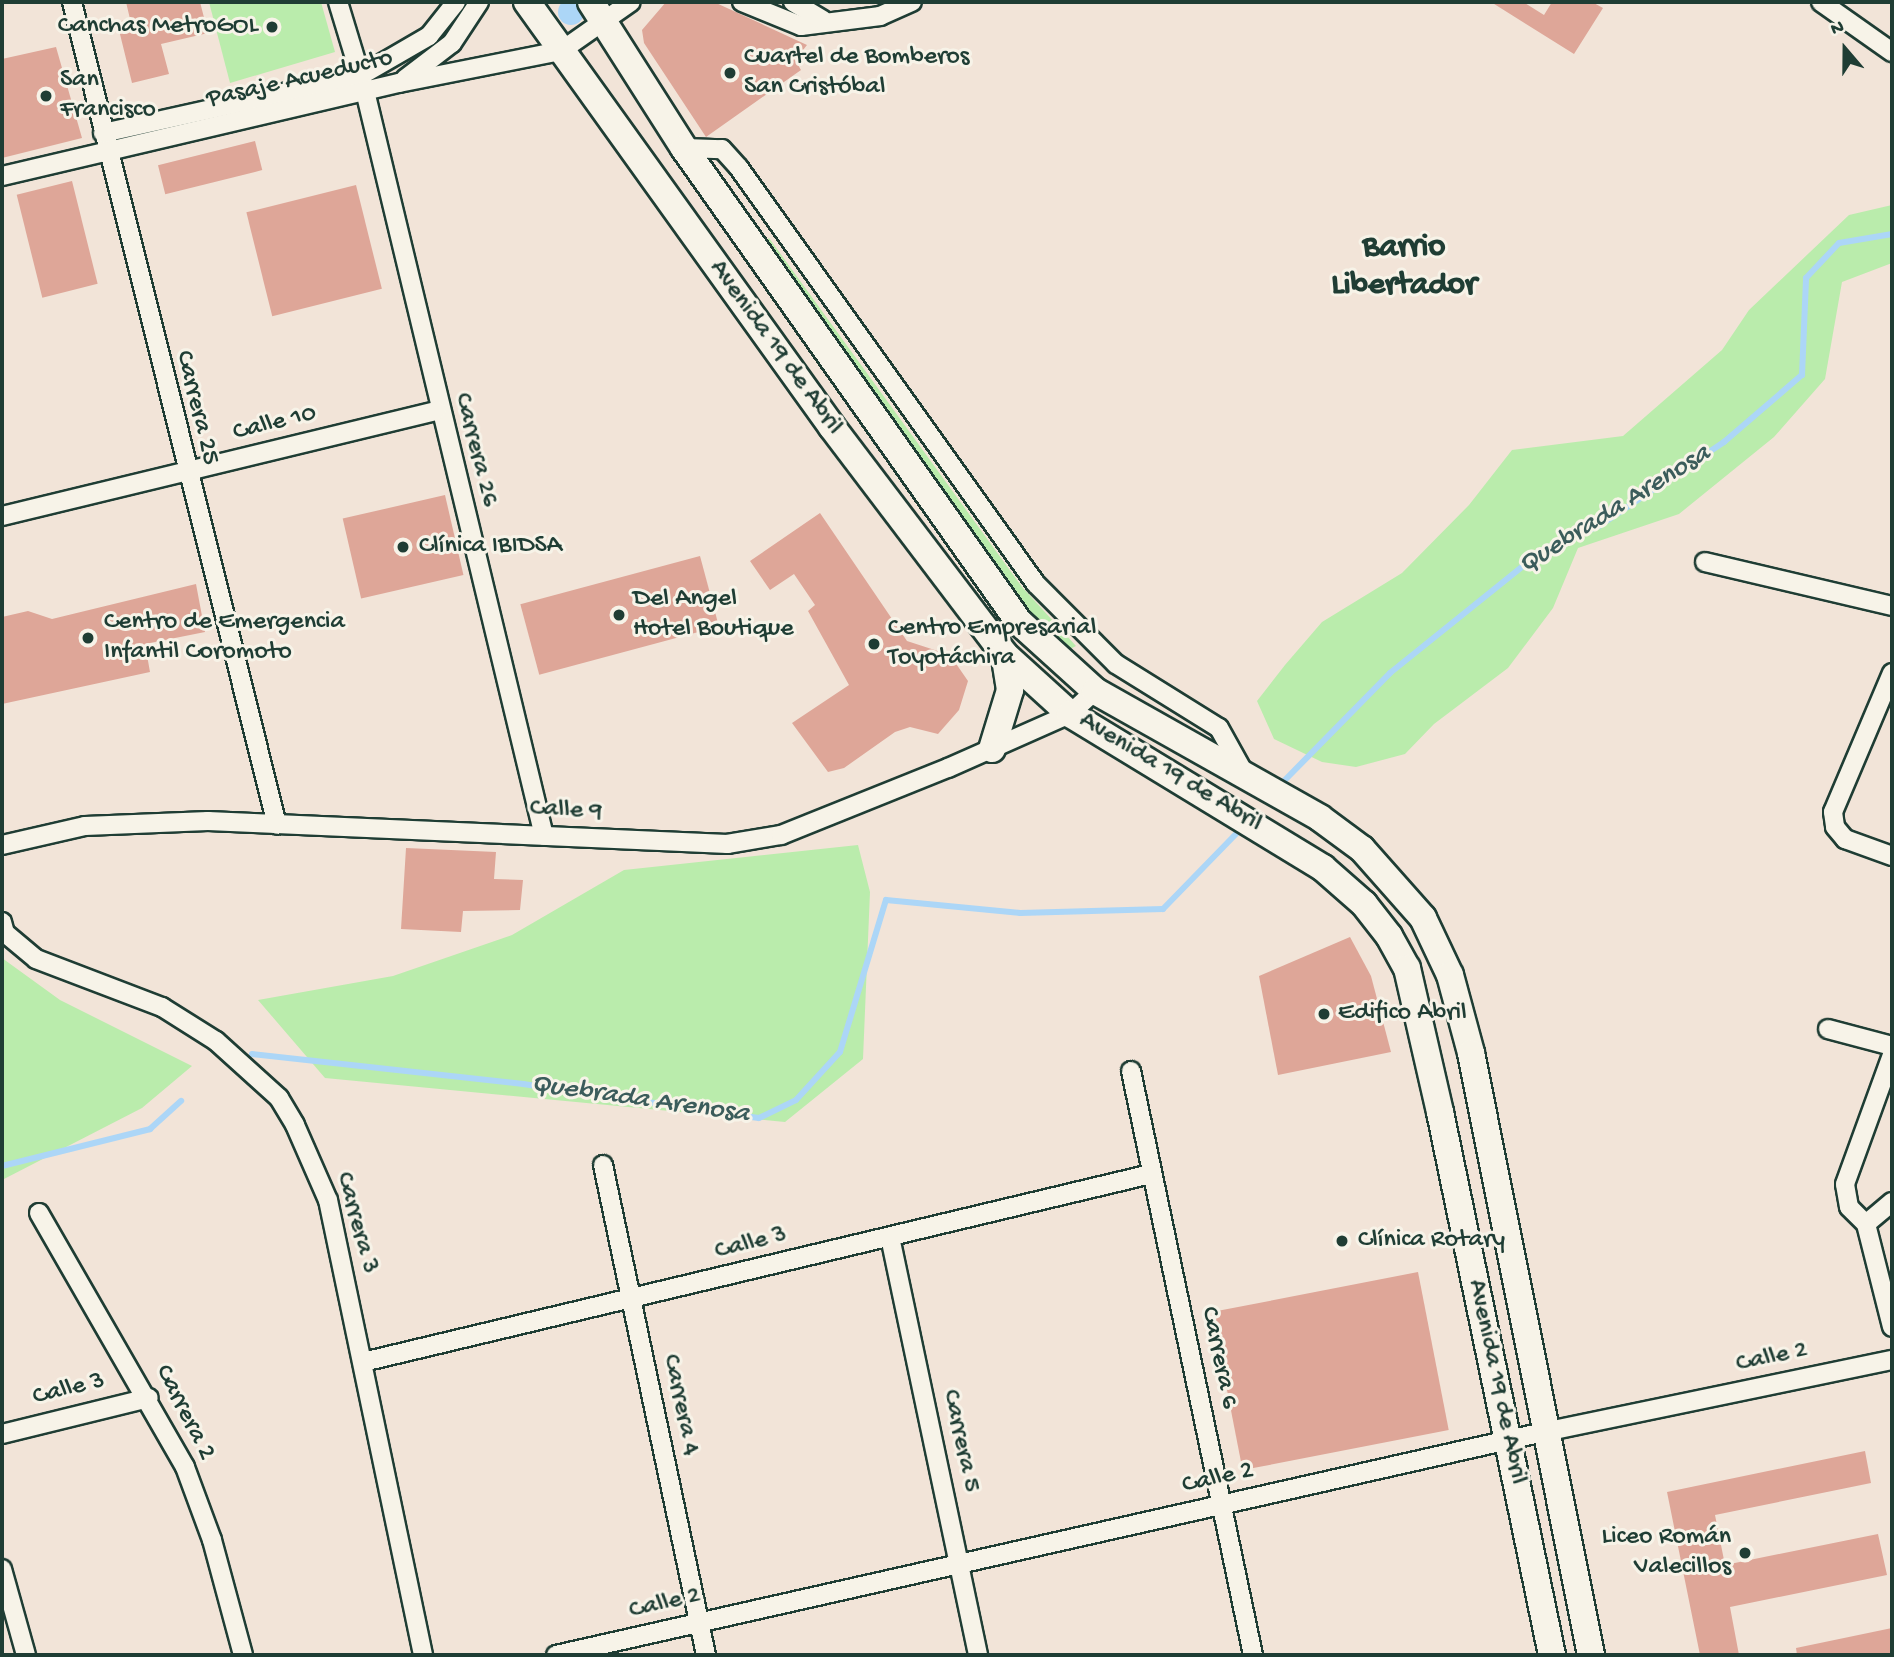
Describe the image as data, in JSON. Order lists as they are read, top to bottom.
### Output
{
  "streets": {
    "main road": ["Avenida 19 de Abril"],
    "street": [
      "Pasaje Acueducto",
      "Carrera 25",
      "Calle 10",
      "Carrera 26",
      "Calle 9",
      "Carrera 3",
      "Calle 3",
      "Carrera 6",
      "Calle 2",
      "Carrera 4",
      "Carrera 2",
      "Carrera 5"
    ]
  },
  "crossings": [
    ["Pasaje Acueducto", "Avenida 19 de Abril"],
    ["Pasaje Acueducto", "Carrera 25"],
    ["Pasaje Acueducto", "Carrera 26"],
    ["Avenida 19 de Abril", "Calle 9"],
    ["Avenida 19 de Abril", "Calle 2"],
    ["Carrera 25", "Calle 10"],
    ["Carrera 25", "Calle 9"],
    ["Calle 10", "Carrera 26"],
    ["Carrera 26", "Calle 9"],
    ["Carrera 3", "Calle 3"],
    ["Calle 3", "Carrera 6"],
    ["Calle 3", "Carrera 4"],
    ["Calle 3", "Carrera 2"],
    ["Calle 3", "Carrera 5"],
    ["Carrera 6", "Calle 2"],
    ["Calle 2", "Carrera 4"],
    ["Calle 2", "Carrera 5"]
  ],
  "districts": ["Barrio Libertador"],
  "water": ["Quebrada Arenosa"],
  "places": [
    "Canchas MetroGOL",
    "Cuartel de Bomberos San Cristóbal",
    "San Francisco",
    "Clínica IBIDSA",
    "Del Angel Hotel Boutique",
    "Centro de Emergencia Infantil Coromoto",
    "Centro Empresarial Toyotáchira",
    "Edifico Abril",
    "Clínica Rotary",
    "Liceo Román Valecillos"
  ],
  "north": "top"
}
